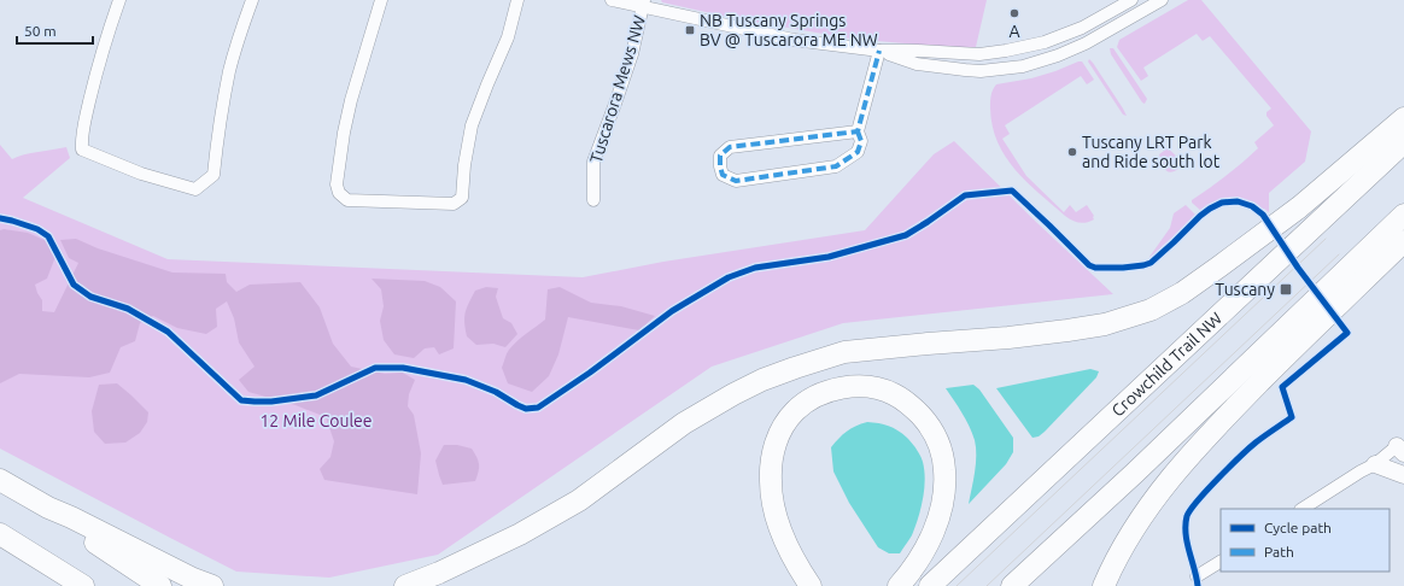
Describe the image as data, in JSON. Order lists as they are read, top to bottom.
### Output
{
  "streets": {
    "highway": ["Crowchild Trail NW"],
    "street": ["Tuscarora Mews NW"]
  },
  "parks": ["12 Mile Coulee"],
  "places": {
    "other": ["A", "Tuscany LRT Park and Ride south lot"],
    "transit": ["NB Tuscany Springs BV @ Tuscarora ME NW", "Tuscany"]
  },
  "legend": ["Cycle path", "Path"],
  "scale_bar": "50 m"
}
